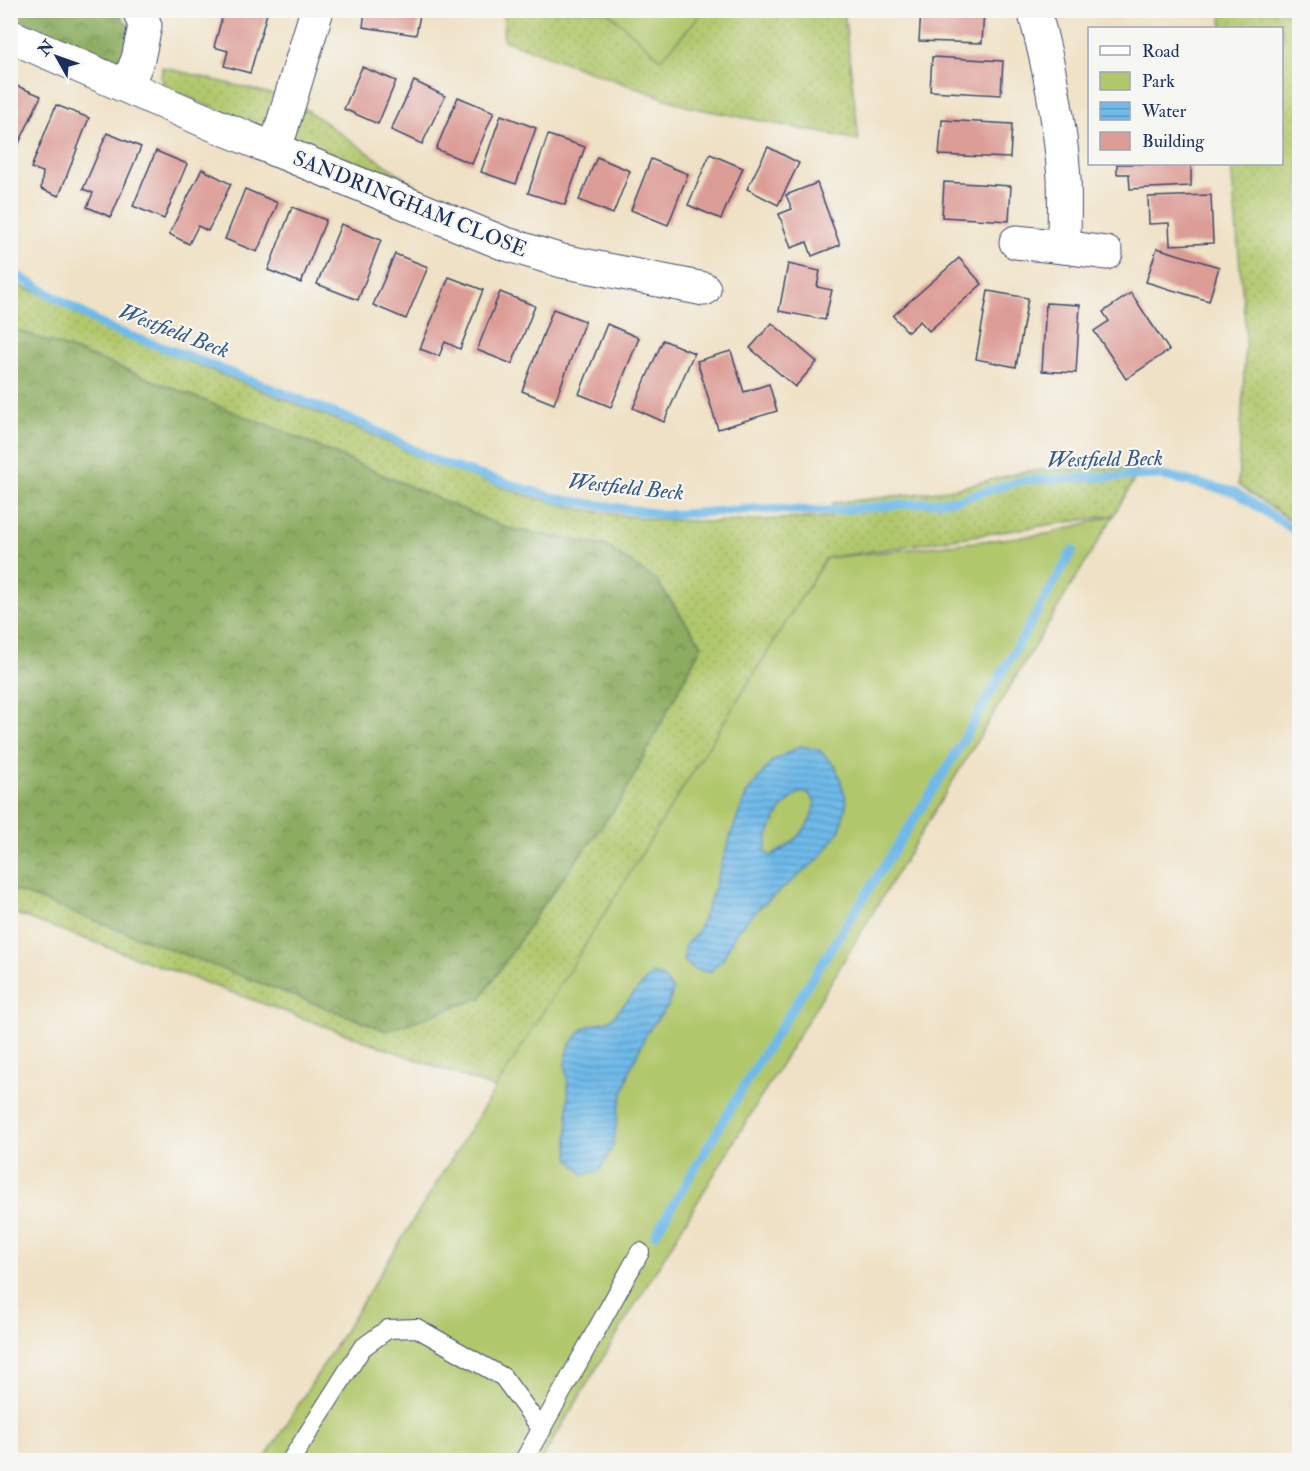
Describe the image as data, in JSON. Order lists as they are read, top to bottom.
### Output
{
  "streets": {
    "street": ["SANDRINGHAM CLOSE"]
  },
  "water": ["Westfield Beck"],
  "legend": [
    "Road",
    "Park",
    "Water",
    "Building"
  ],
  "north": "top left"
}
